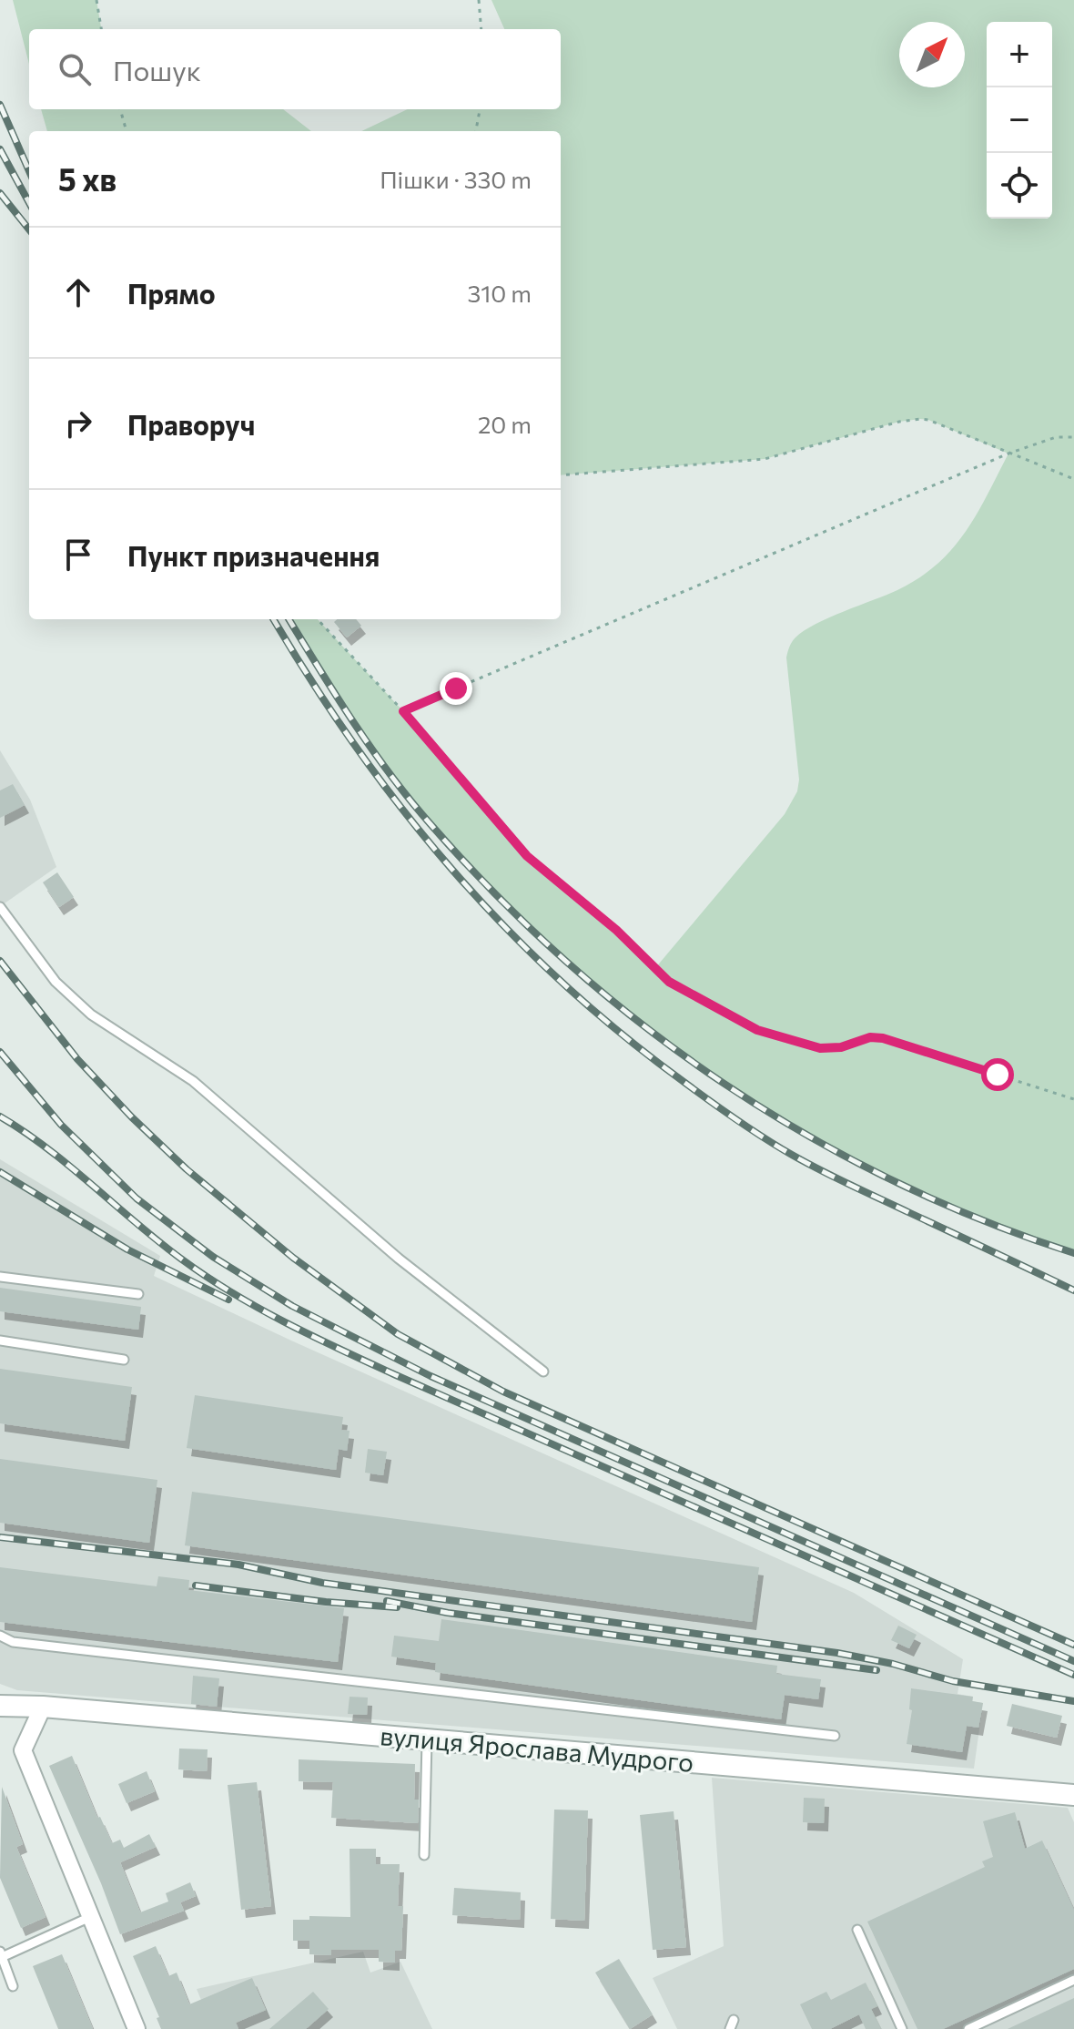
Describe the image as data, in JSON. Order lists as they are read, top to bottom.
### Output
{
  "streets": {
    "street": ["вулиця Ярослава Мудрого"]
  },
  "north": "top right",
  "page": {
    "map_buttons": ["+", "−"],
    "search": "Пошук",
    "heading": ["5 хв", "Пішки · 330 m"],
    "list": [
      ["Прямо", "310 m"],
      ["Праворуч", "20 m"],
      "Пункт призначення"
    ]
  }
}
